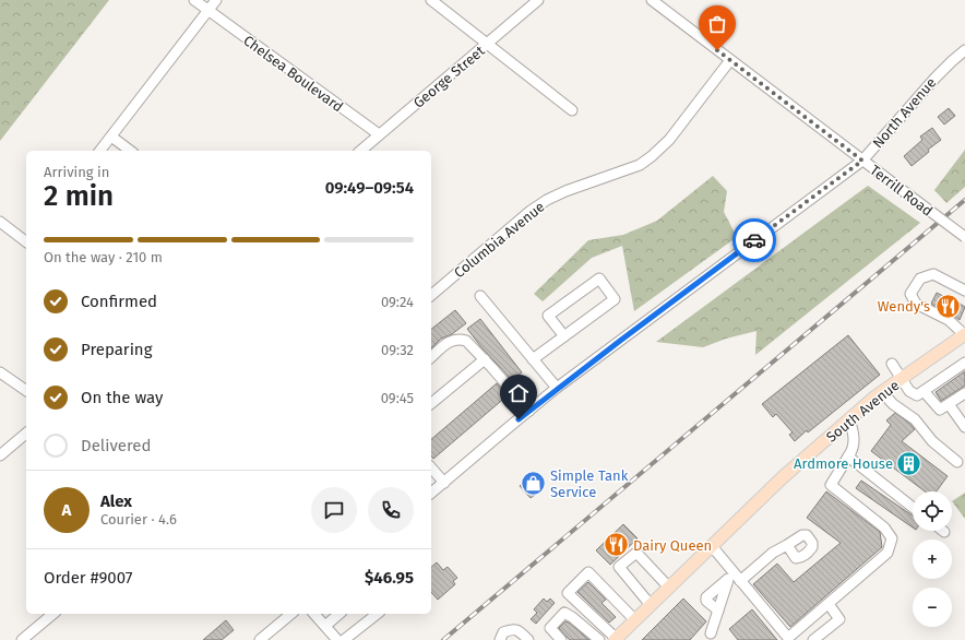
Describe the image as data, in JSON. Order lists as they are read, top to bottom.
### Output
{
  "streets": {
    "main road": ["South Avenue"],
    "street": [
      "Chelsea Boulevard",
      "George Street",
      "North Avenue",
      "Terrill Road",
      "Columbia Avenue"
    ]
  },
  "crossings": [
    ["Chelsea Boulevard", "George Street"],
    ["North Avenue", "Terrill Road"],
    ["Terrill Road", "Columbia Avenue"]
  ],
  "places": {
    "restaurant": ["Wendy's", "Dairy Queen"],
    "building": ["Ardmore House"],
    "shop": ["Simple Tank Service"]
  },
  "page": {
    "heading": ["2 min", "Arriving in", "09:49–09:54"],
    "panel": [
      "Alex",
      "Courier · 4.6",
      "Order #9007",
      "$46.95"
    ],
    "bar": "On the way · 210 m",
    "list": [
      ["Confirmed", "09:24"],
      ["Preparing", "09:32"],
      ["On the way", "09:45"],
      "Delivered"
    ],
    "round": "A",
    "map_buttons": ["+", "−"]
  }
}
